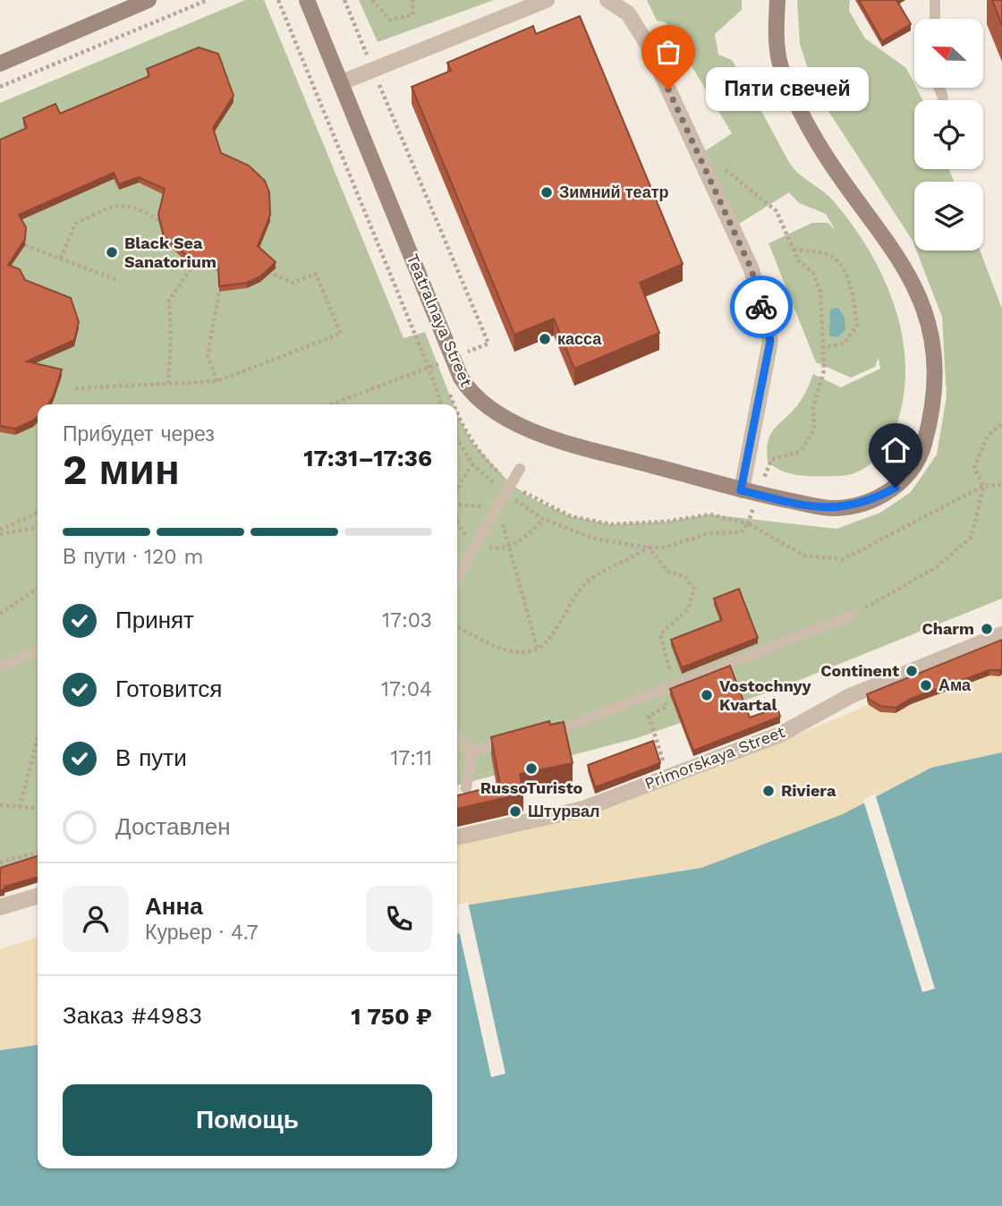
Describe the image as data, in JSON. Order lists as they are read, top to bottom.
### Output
{
  "streets": {
    "main road": ["Teatralnaya Street"],
    "street": ["Primorskaya Street"]
  },
  "places": [
    "Пяти свечей",
    "Зимний театр",
    "Black Sea Sanatorium",
    "касса",
    "Charm",
    "Continent",
    "Ама",
    "Vostochnyy Kvartal",
    "RussoTuristo",
    "Riviera",
    "Штурвал"
  ],
  "north": "left",
  "page": {
    "bubble": "Пяти свечей",
    "heading": ["2 мин", "Прибудет через", "17:31–17:36"],
    "panel": [
      "Анна",
      "Курьер · 4.7",
      "Заказ #4983",
      "1 750 ₽"
    ],
    "bar": "В пути · 120 m",
    "list": [
      ["Принят", "17:03"],
      ["Готовится", "17:04"],
      ["В пути", "17:11"],
      "Доставлен"
    ],
    "buttons": "Помощь"
  }
}
